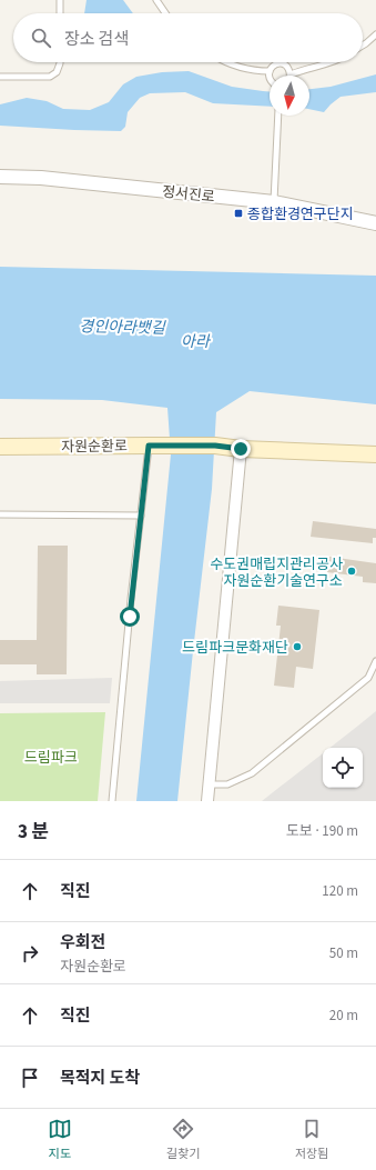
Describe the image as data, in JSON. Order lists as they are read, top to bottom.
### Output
{
  "streets": {
    "main road": ["자원순환로"],
    "street": ["정서진로"]
  },
  "water": ["경인아라뱃길", "아라"],
  "parks": ["드림파크"],
  "places": {
    "transit": ["종합환경연구단지"],
    "other": ["수도권매립지관리공사 자원순환기술연구소", "드림파크문화재단"]
  },
  "north": "bottom",
  "page": {
    "search": "장소 검색",
    "heading": ["3 분", "도보 · 190 m"],
    "list": [
      ["직진", "120 m"],
      ["우회전", "자원순환로", "50 m"],
      ["직진", "20 m"],
      "목적지 도착"
    ],
    "nav": ["지도", "길찾기", "저장됨"]
  }
}
